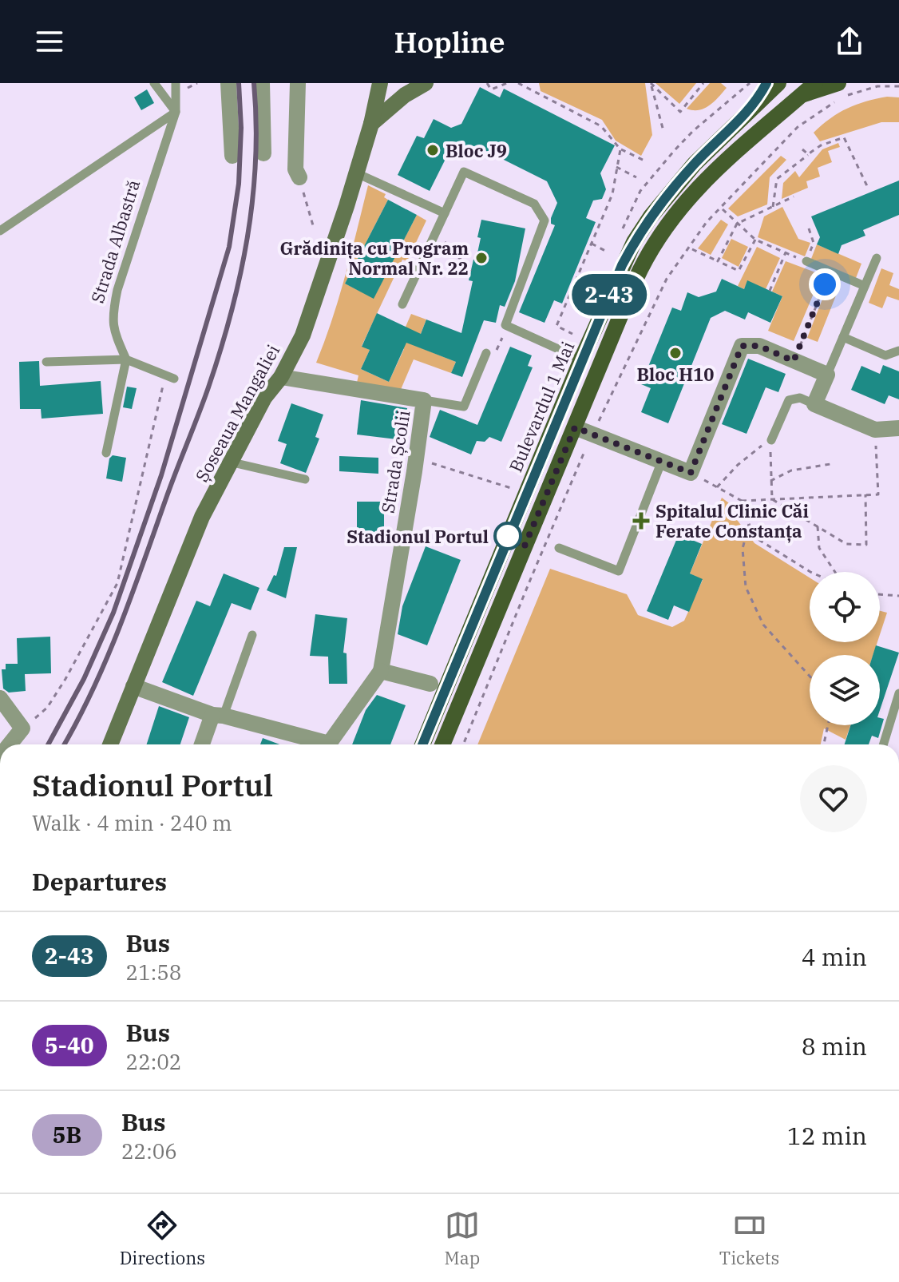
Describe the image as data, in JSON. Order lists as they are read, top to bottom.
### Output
{
  "streets": {
    "main road": ["Bulevardul 1 Mai"],
    "street": ["Șoseaua Mangaliei", "Strada Școlii"],
    "lane": ["Strada Albastră"]
  },
  "crossings": [
    ["Șoseaua Mangaliei", "Strada Școlii"]
  ],
  "places": {
    "other": [
      "Bloc J9",
      "Grădinița cu Program Normal Nr. 22",
      "Bloc H10",
      "Stadionul Portul"
    ],
    "health": ["Spitalul Clinic Căi Ferate Constanța"]
  },
  "lines": ["bus line 2-43"],
  "page": {
    "header": "Hopline",
    "on_map": "2-43",
    "heading": [
      ["Stadionul Portul", "Walk · 4 min · 240 m"],
      "Departures"
    ],
    "list": [
      {
        "mark": "2-43",
        "name": "Bus",
        "note": "21:58",
        "value": "4 min"
      },
      {
        "mark": "5-40",
        "name": "Bus",
        "note": "22:02",
        "value": "8 min"
      },
      {
        "mark": "5B",
        "name": "Bus",
        "note": "22:06",
        "value": "12 min"
      }
    ],
    "tabs": ["Directions", "Map", "Tickets"]
  }
}
